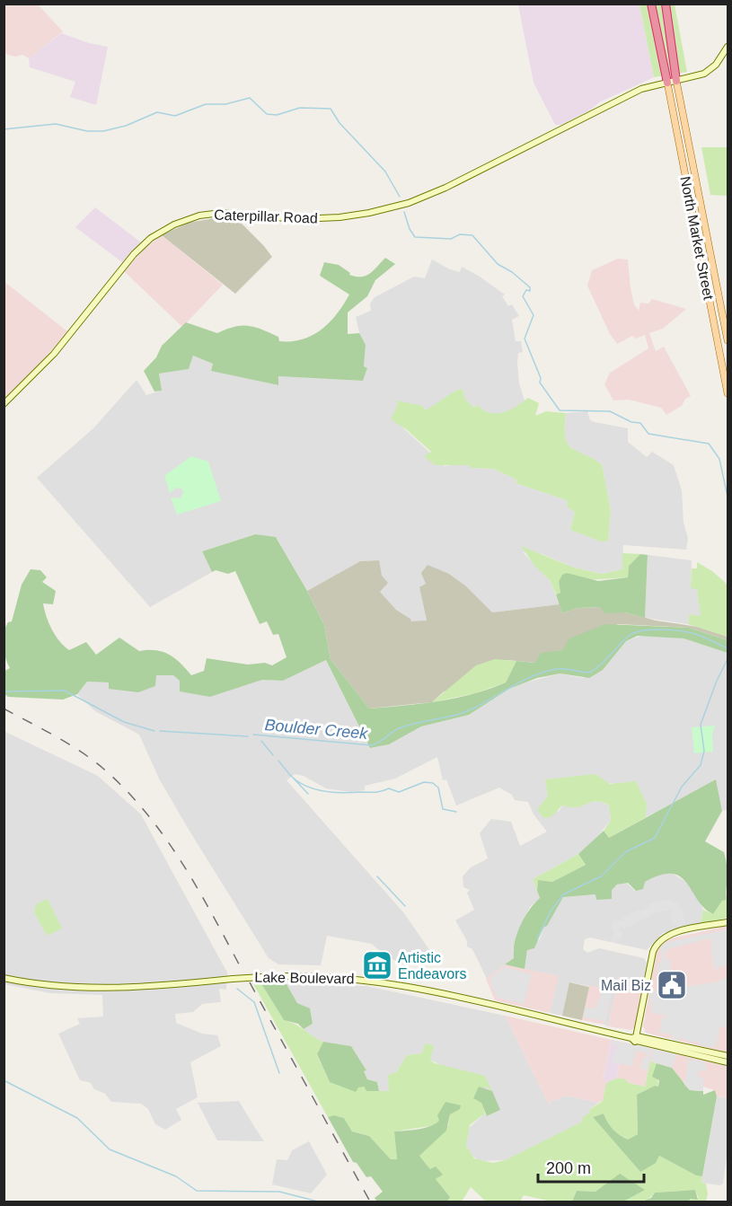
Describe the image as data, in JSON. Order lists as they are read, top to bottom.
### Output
{
  "streets": {
    "main road": ["North Market Street"],
    "street": ["Caterpillar Road", "Lake Boulevard"]
  },
  "crossings": [
    ["Caterpillar Road", "North Market Street"]
  ],
  "water": ["Boulder Creek"],
  "places": {
    "museum": ["Artistic Endeavors"],
    "public building": ["Mail Biz"]
  },
  "scale_bar": "200 m"
}
